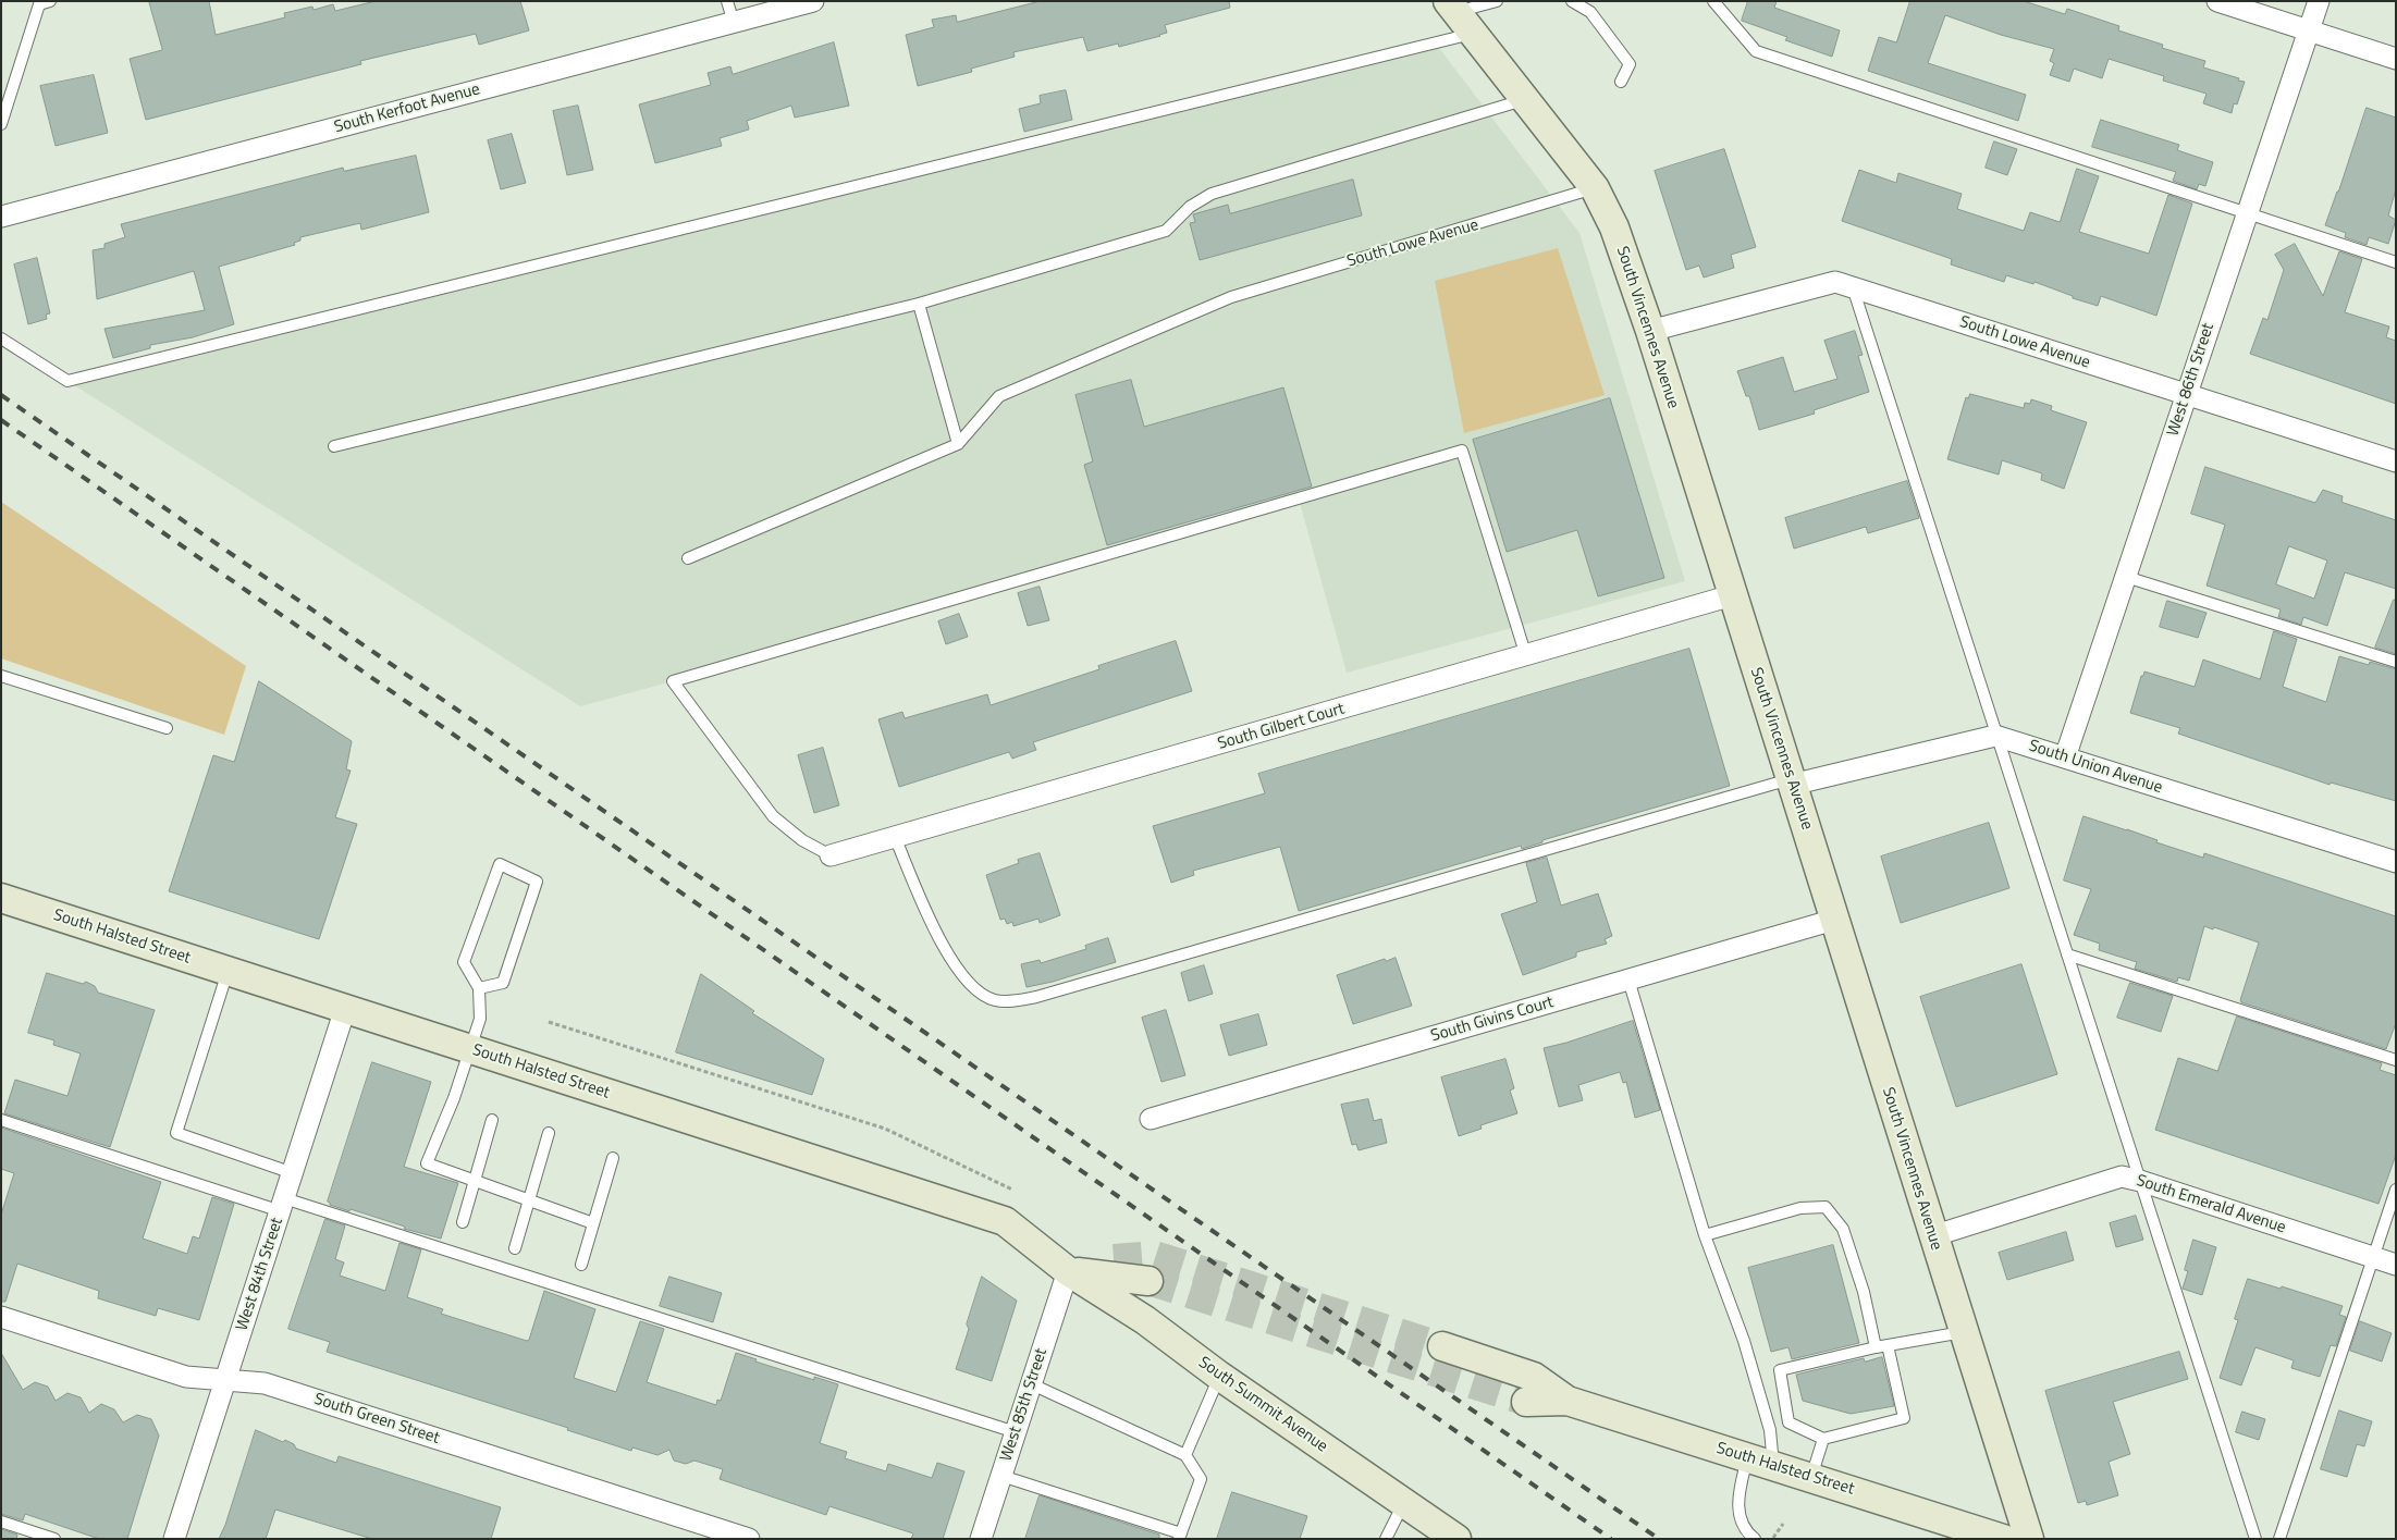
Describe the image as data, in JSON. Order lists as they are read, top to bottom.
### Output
{
  "streets": {
    "main road": ["South Vincennes Avenue", "South Halsted Street", "South Summit Avenue"],
    "street": [
      "South Kerfoot Avenue",
      "South Lowe Avenue",
      "West 86th Street",
      "South Gilbert Court",
      "South Union Avenue",
      "South Givins Court",
      "South Emerald Avenue",
      "West 84th Street",
      "West 85th Street",
      "South Green Street"
    ]
  },
  "crossings": [
    ["South Lowe Avenue", "South Vincennes Avenue"],
    ["South Lowe Avenue", "West 86th Street"],
    ["South Vincennes Avenue", "South Gilbert Court"],
    ["South Vincennes Avenue", "South Givins Court"],
    ["South Vincennes Avenue", "South Emerald Avenue"],
    ["West 86th Street", "South Union Avenue"],
    ["South Halsted Street", "West 84th Street"],
    ["South Halsted Street", "West 85th Street"],
    ["South Halsted Street", "South Summit Avenue"],
    ["West 84th Street", "South Green Street"],
    ["West 85th Street", "South Summit Avenue"]
  ]
}
